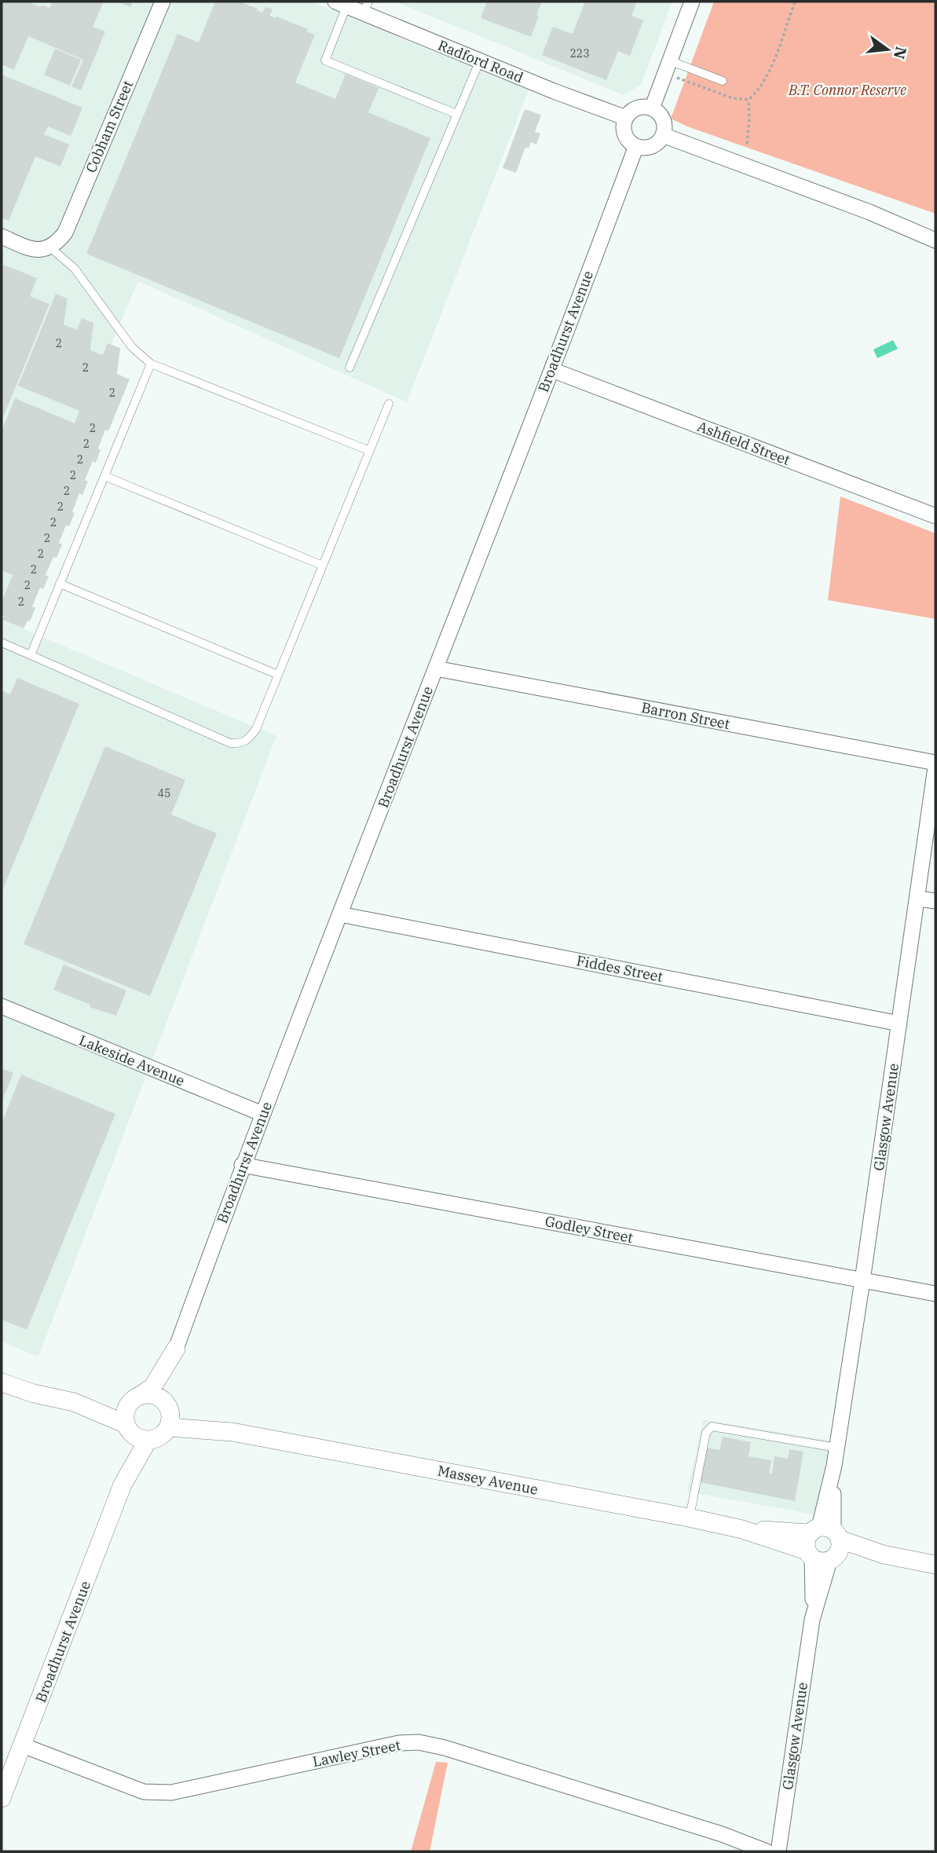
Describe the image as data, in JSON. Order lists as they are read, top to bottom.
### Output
{
  "streets": {
    "street": [
      "Radford Road",
      "Cobham Street",
      "Broadhurst Avenue",
      "Ashfield Street",
      "Barron Street",
      "Fiddes Street",
      "Lakeside Avenue",
      "Glasgow Avenue",
      "Godley Street",
      "Massey Avenue",
      "Lawley Street"
    ]
  },
  "crossings": [
    ["Radford Road", "Broadhurst Avenue"],
    ["Broadhurst Avenue", "Ashfield Street"],
    ["Broadhurst Avenue", "Barron Street"],
    ["Broadhurst Avenue", "Fiddes Street"],
    ["Broadhurst Avenue", "Lakeside Avenue"],
    ["Broadhurst Avenue", "Godley Street"],
    ["Broadhurst Avenue", "Massey Avenue"],
    ["Broadhurst Avenue", "Lawley Street"],
    ["Fiddes Street", "Glasgow Avenue"],
    ["Glasgow Avenue", "Godley Street"],
    ["Glasgow Avenue", "Massey Avenue"],
    ["Glasgow Avenue", "Lawley Street"]
  ],
  "parks": ["B.T. Connor Reserve"],
  "house_numbers": [
    "223",
    "2",
    "2",
    "2",
    "2",
    "2",
    "2",
    "2",
    "2",
    "2",
    "2",
    "2",
    "2",
    "2",
    "2",
    "2",
    "45"
  ],
  "north": "right"
}
